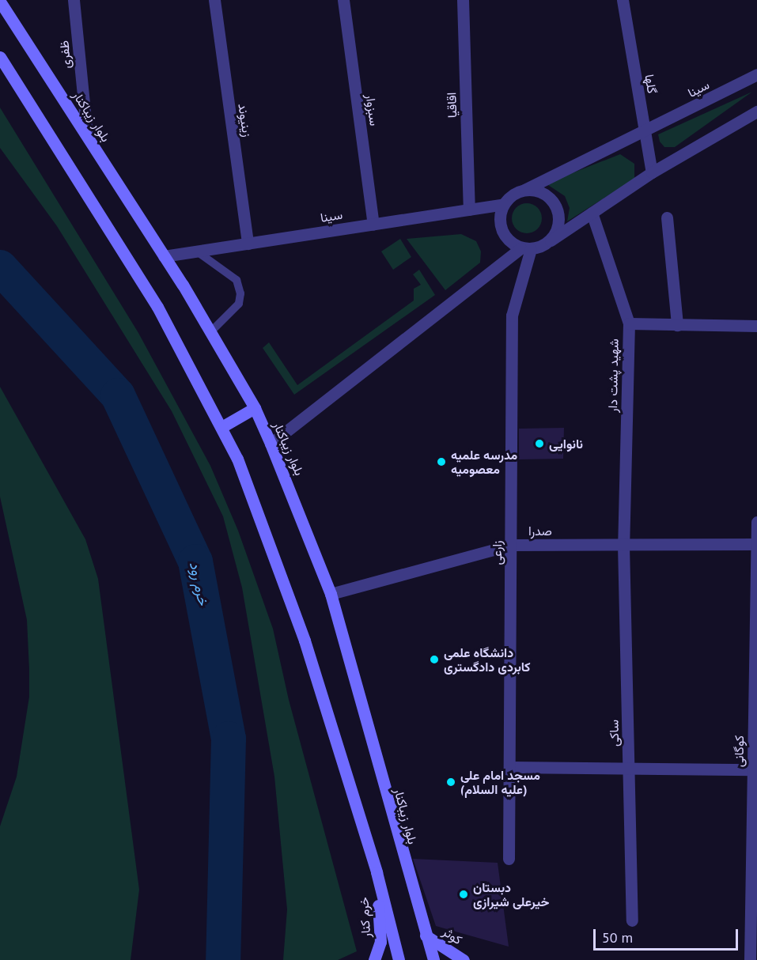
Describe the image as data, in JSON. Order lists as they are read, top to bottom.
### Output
{
  "streets": {
    "main road": ["بلوار زیباکنار", "خرم کنار", "کوثر"],
    "street": [
      "ظفری",
      "گلها",
      "سینا",
      "اقاقیا",
      "سبزوار",
      "زینیوند",
      "شهید پشت دار",
      "صدرا",
      "زارعی",
      "ساکی",
      "کوگانی"
    ]
  },
  "crossings": [
    ["ظفری", "بلوار زیباکنار"],
    ["گلها", "سینا"],
    ["سینا", "اقاقیا"],
    ["سینا", "سبزوار"],
    ["سینا", "بلوار زیباکنار"],
    ["سینا", "زینیوند"],
    ["سینا", "زارعی"],
    ["بلوار زیباکنار", "صدرا"],
    ["بلوار زیباکنار", "کوثر"],
    ["شهید پشت دار", "صدرا"],
    ["شهید پشت دار", "ساکی"],
    ["صدرا", "زارعی"],
    ["صدرا", "ساکی"],
    ["صدرا", "کوگانی"]
  ],
  "water": ["خرم رود"],
  "places": [
    "نانوایی",
    "مدرسه علمیه معصومیه",
    "دانشگاه علمی کابردی دادگستری",
    "مسجد امام علی (علیه السلام)",
    "دبستان خیرعلی شیرازی"
  ],
  "scale_bar": "50 m"
}
